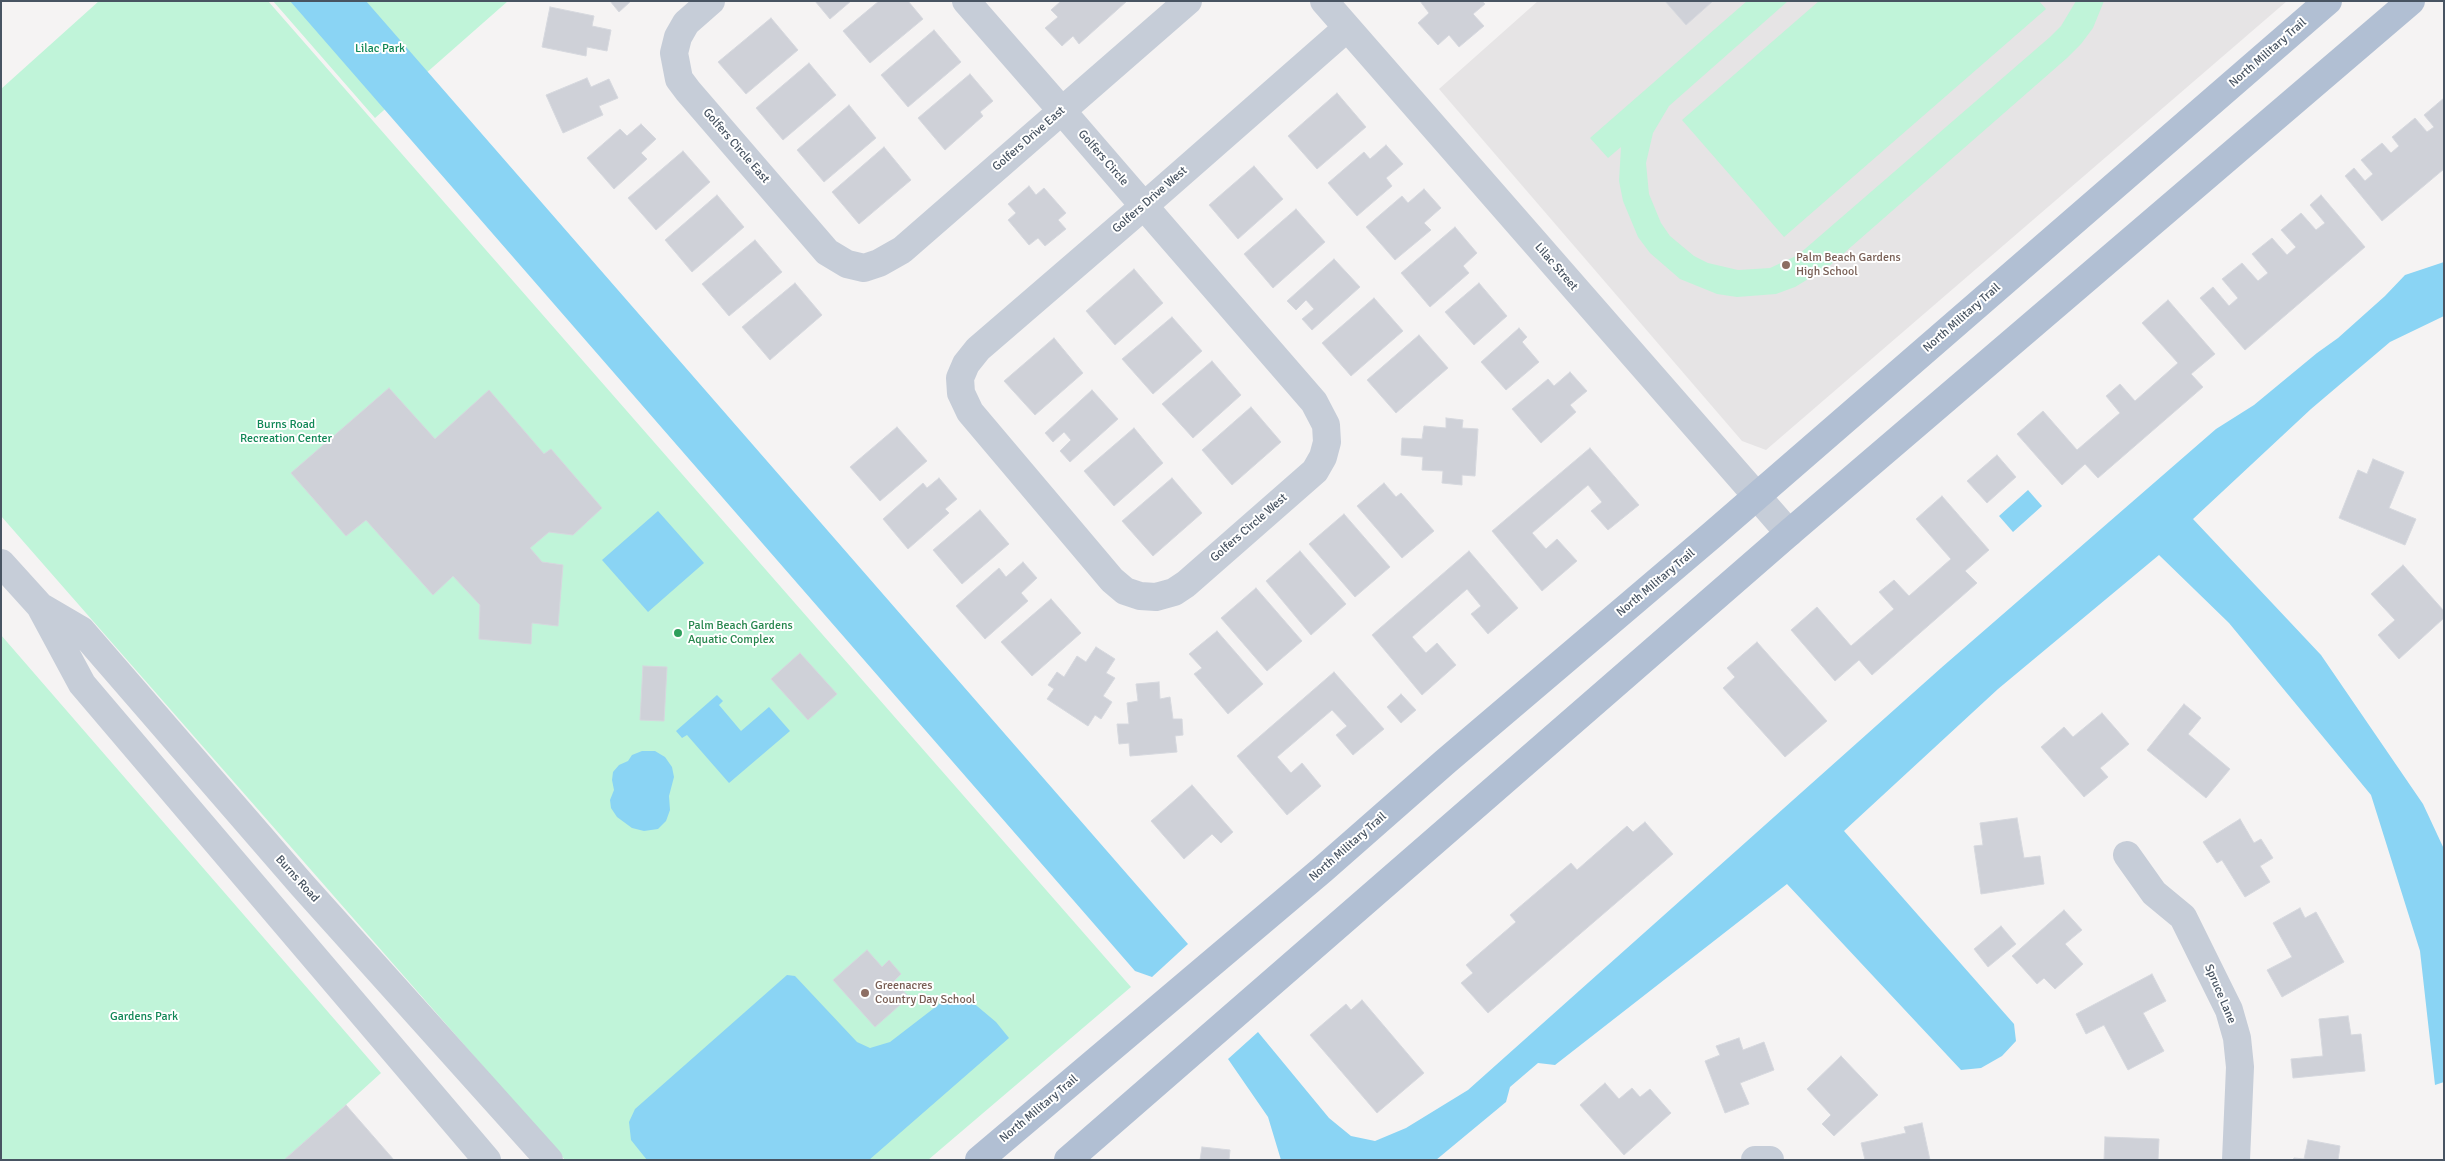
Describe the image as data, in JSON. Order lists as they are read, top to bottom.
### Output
{
  "streets": {
    "main road": ["North Military Trail"],
    "street": [
      "Golfers Drive East",
      "Golfers Circle East",
      "Golfers Circle",
      "Golfers Drive West",
      "Lilac Street",
      "Golfers Circle West",
      "Burns Road",
      "Spruce Lane"
    ]
  },
  "crossings": [
    ["North Military Trail", "Lilac Street"],
    ["Golfers Drive East", "Golfers Circle East"],
    ["Golfers Drive East", "Golfers Circle"],
    ["Golfers Circle", "Golfers Drive West"],
    ["Golfers Circle", "Golfers Circle West"],
    ["Golfers Drive West", "Lilac Street"],
    ["Golfers Drive West", "Golfers Circle West"]
  ],
  "parks": ["Lilac Park", "Burns Road Recreation Center", "Gardens Park"],
  "places": ["Palm Beach Gardens High School", "Palm Beach Gardens Aquatic Complex", "Greenacres Country Day School"]
}
